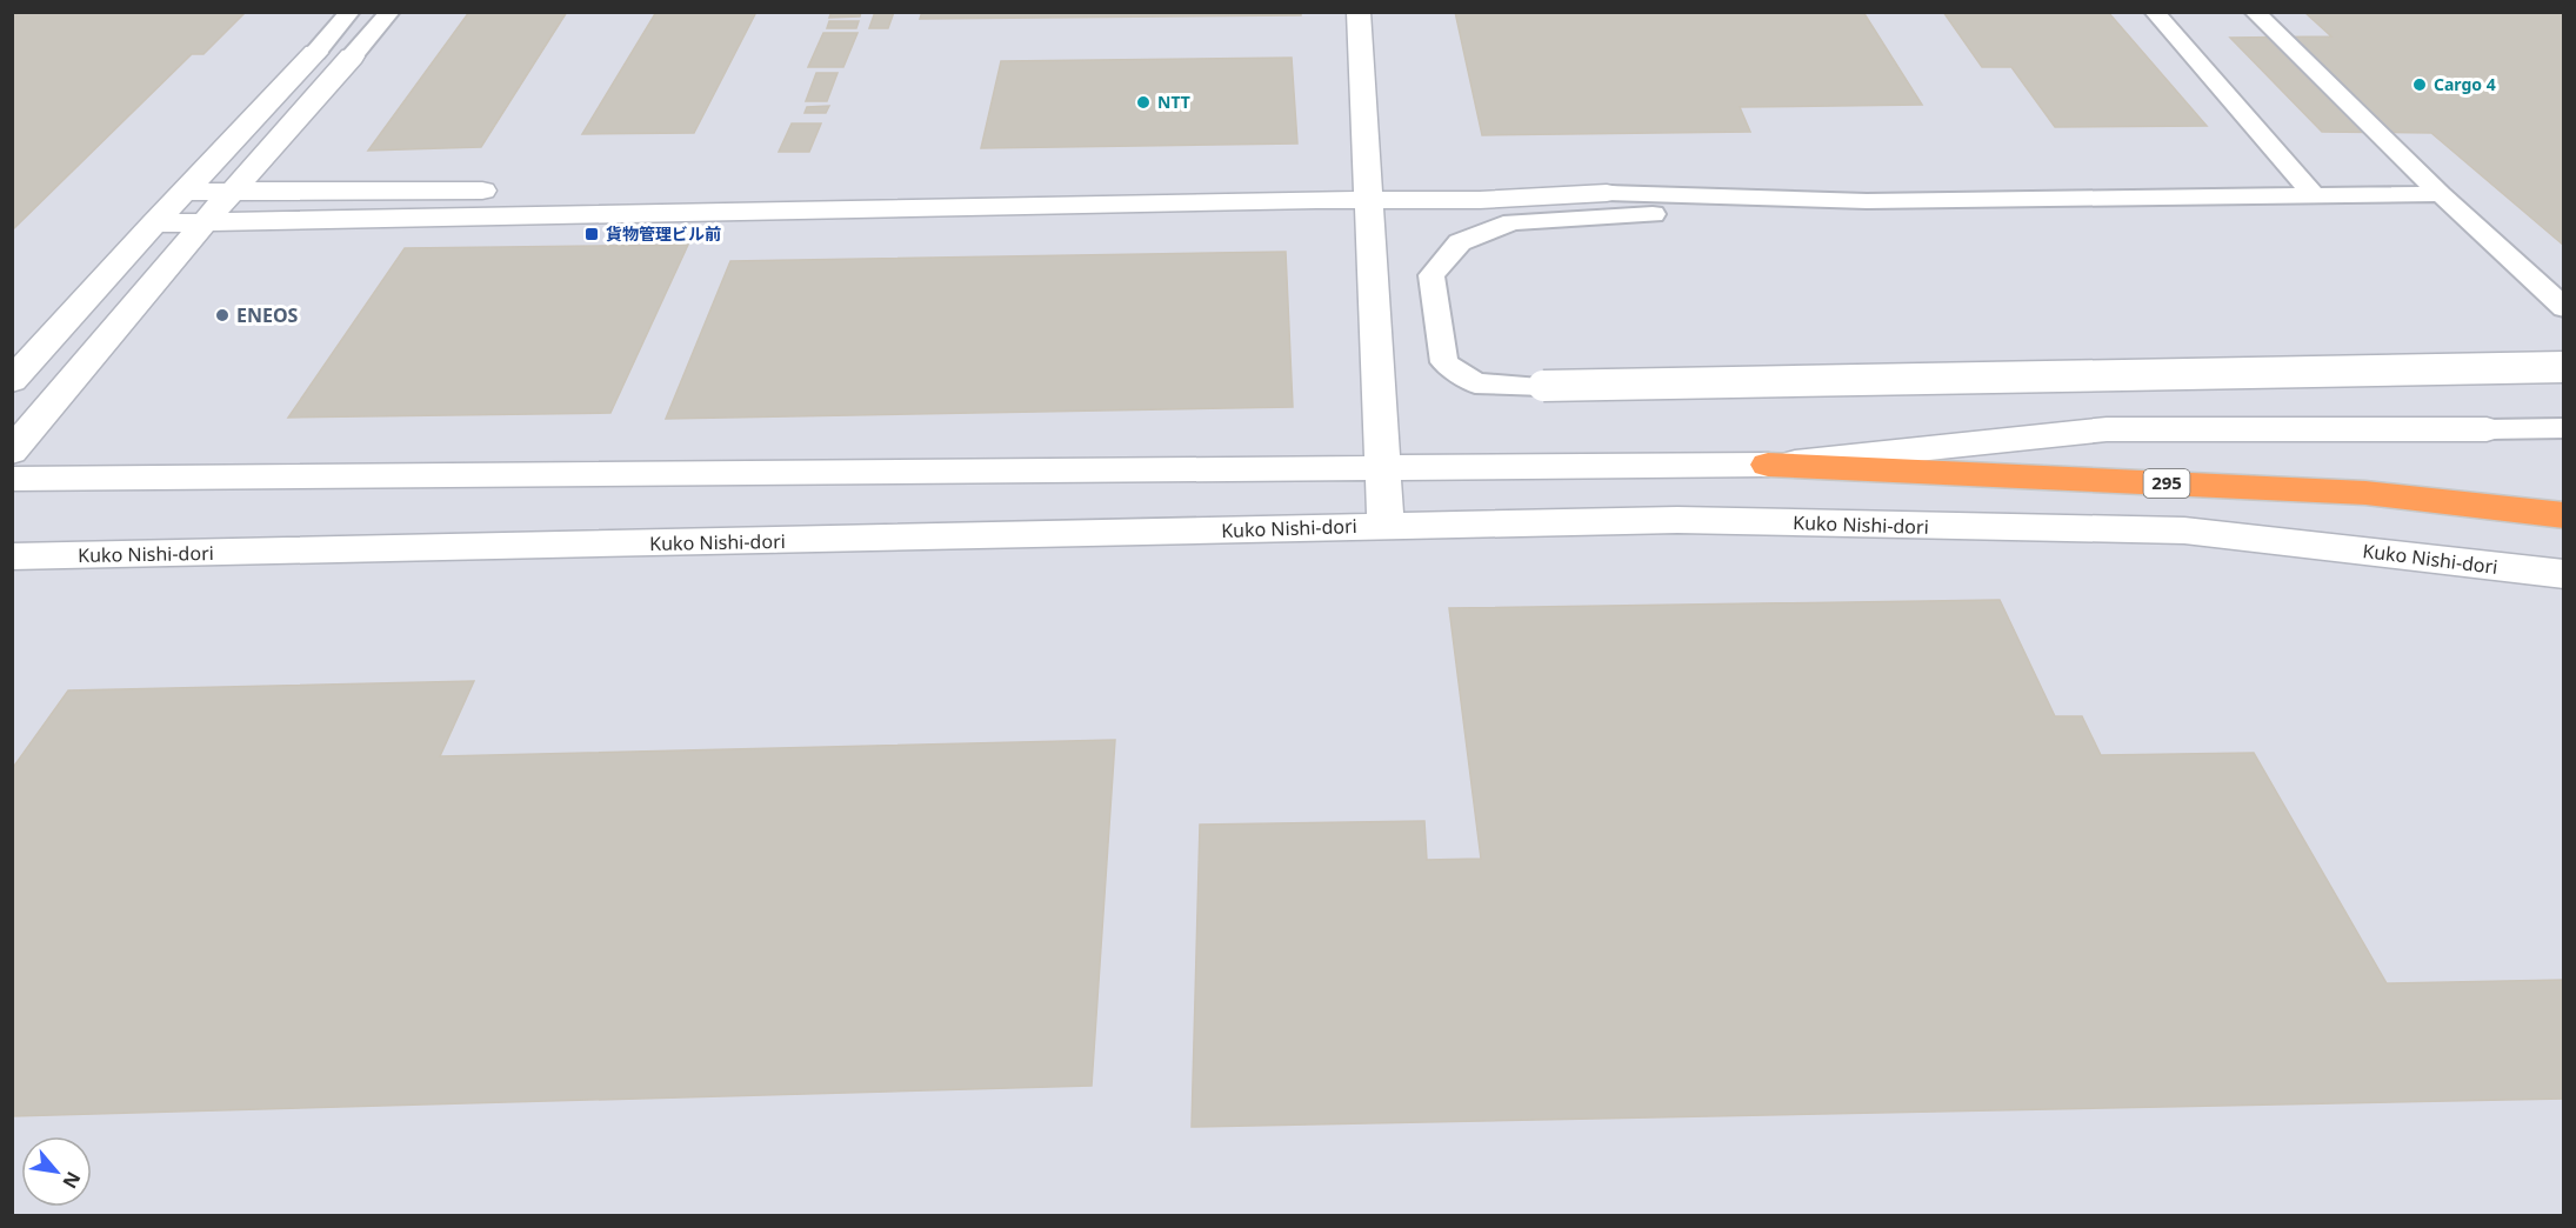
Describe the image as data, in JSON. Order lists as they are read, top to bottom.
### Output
{
  "streets": {
    "highway": ["295"],
    "street": ["Kuko Nishi-dori"]
  },
  "places": {
    "other": ["Cargo 4", "NTT", "ENEOS"],
    "transit": ["貨物管理ビル前"]
  },
  "north": "bottom right"
}
